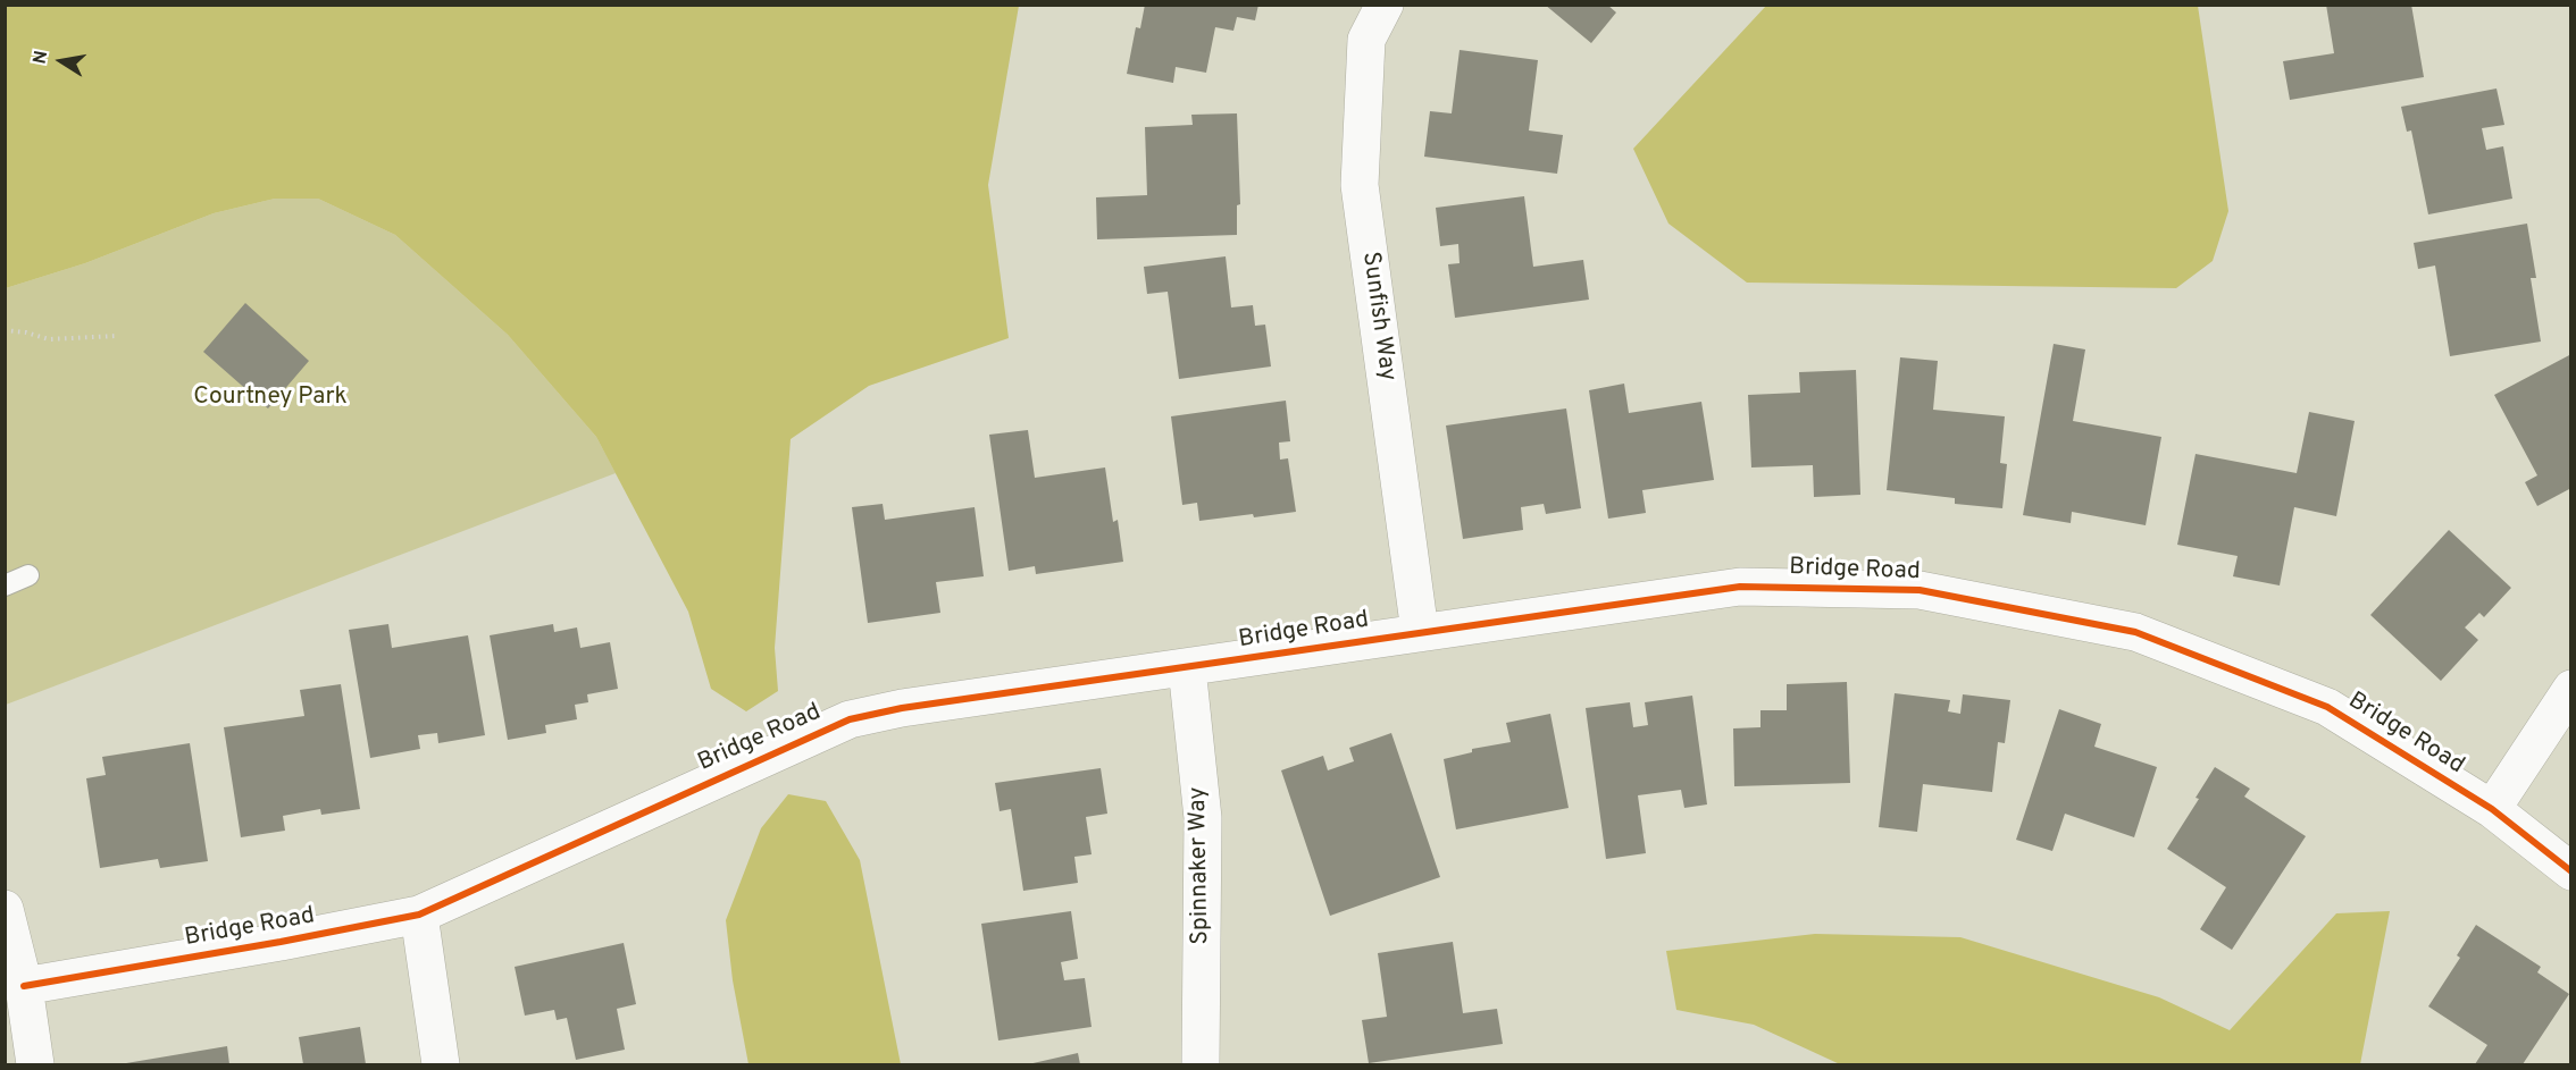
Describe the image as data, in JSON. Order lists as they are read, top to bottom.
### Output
{
  "streets": {
    "street": ["Sunfish Way", "Bridge Road", "Spinnaker Way"]
  },
  "crossings": [
    ["Sunfish Way", "Bridge Road"],
    ["Bridge Road", "Spinnaker Way"]
  ],
  "parks": ["Courtney Park"],
  "north": "left"
}
